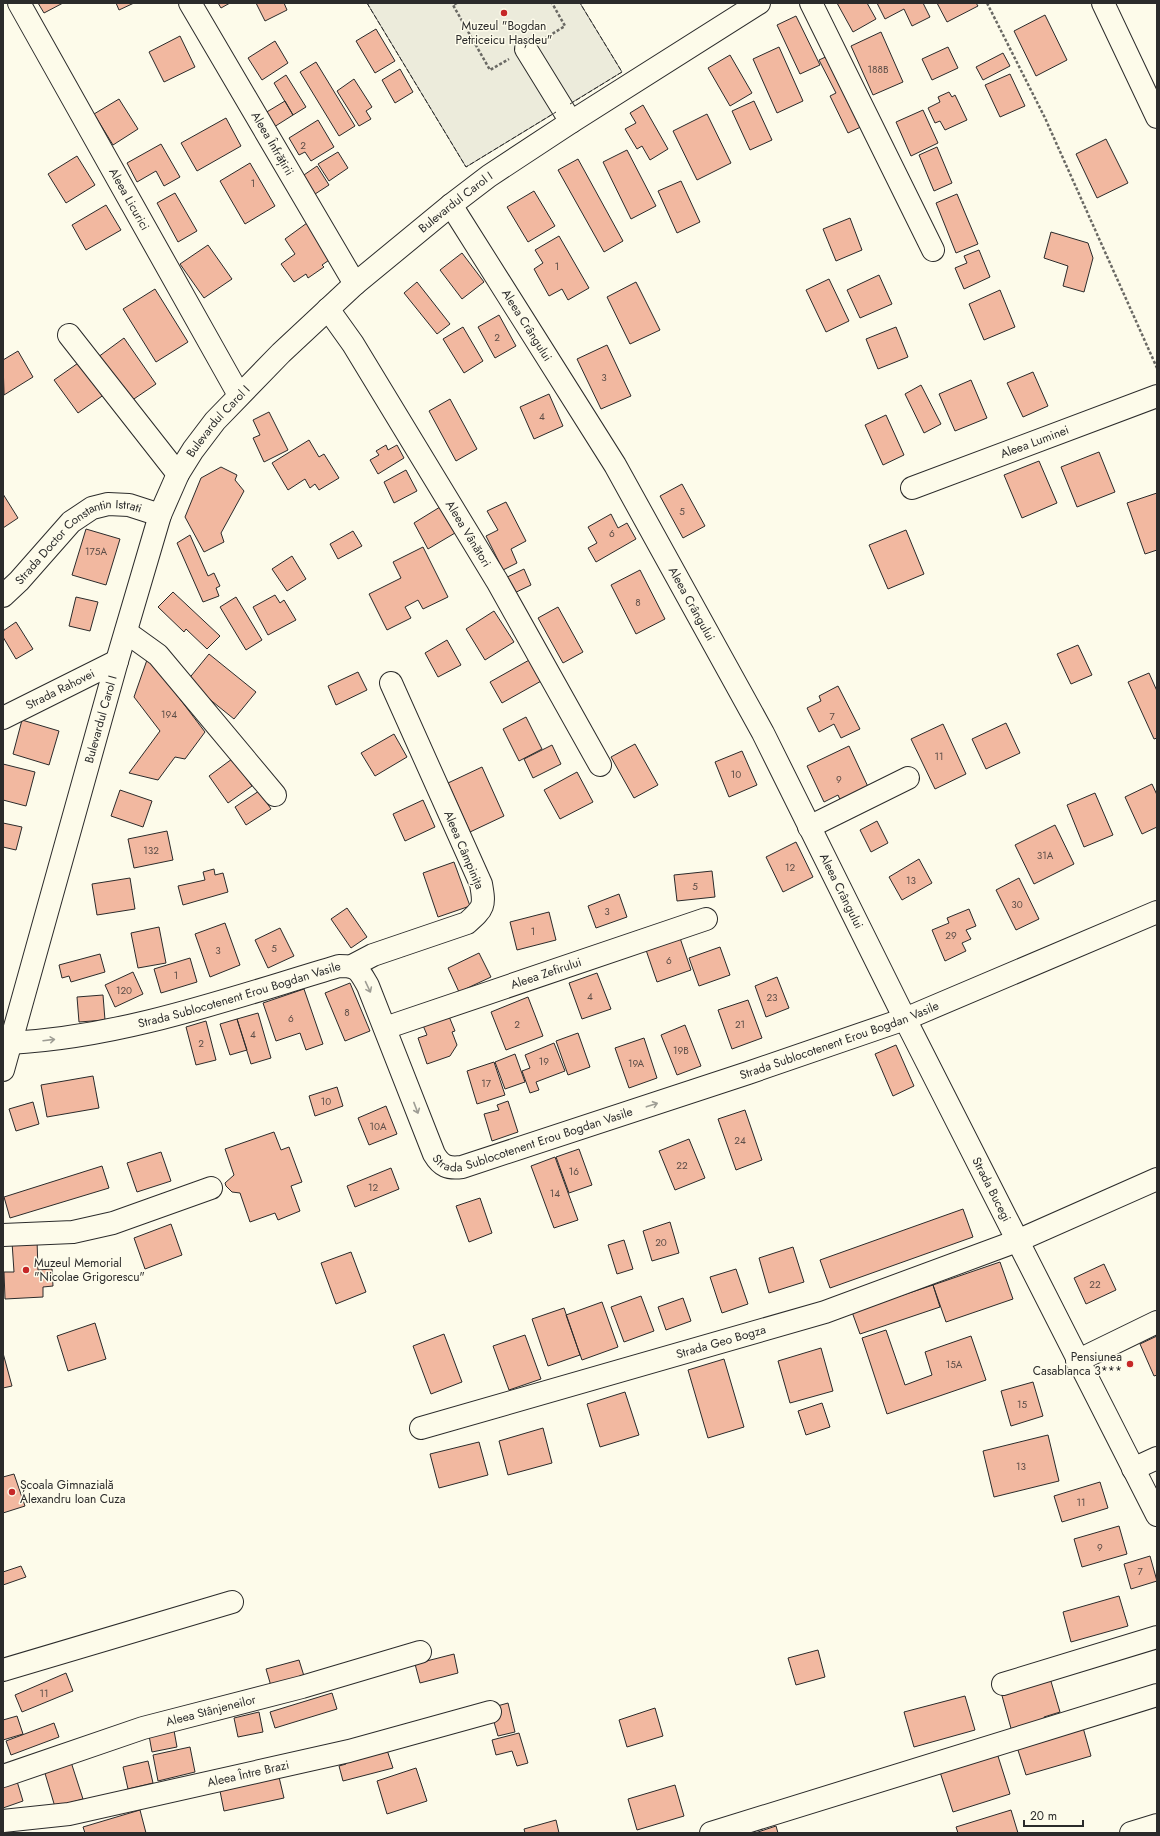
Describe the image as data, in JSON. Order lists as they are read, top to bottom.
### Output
{
  "streets": {
    "street": [
      "Aleea Înfrățirii",
      "Aleea Licurici",
      "Bulevardul Carol I",
      "Aleea Crângului",
      "Aleea Luminei",
      "Aleea Vânători",
      "Strada Doctor Constantin Istrati",
      "Strada Rahovei",
      "Aleea Câmpinița",
      "Aleea Zefirului",
      "Strada Sublocotenent Erou Bogdan Vasile",
      "Strada Bucegi",
      "Strada Geo Bogza",
      "Aleea Stânjeneilor",
      "Aleea Între Brazi"
    ]
  },
  "crossings": [
    ["Aleea Înfrățirii", "Bulevardul Carol I"],
    ["Aleea Licurici", "Bulevardul Carol I"],
    ["Bulevardul Carol I", "Aleea Crângului"],
    ["Bulevardul Carol I", "Aleea Vânători"],
    ["Bulevardul Carol I", "Strada Doctor Constantin Istrati"],
    ["Bulevardul Carol I", "Strada Rahovei"],
    ["Bulevardul Carol I", "Strada Sublocotenent Erou Bogdan Vasile"],
    ["Aleea Crângului", "Strada Sublocotenent Erou Bogdan Vasile"],
    ["Aleea Crângului", "Strada Bucegi"],
    ["Aleea Câmpinița", "Strada Sublocotenent Erou Bogdan Vasile"],
    ["Aleea Zefirului", "Strada Sublocotenent Erou Bogdan Vasile"],
    ["Strada Sublocotenent Erou Bogdan Vasile", "Strada Bucegi"],
    ["Strada Bucegi", "Strada Geo Bogza"]
  ],
  "one_way": ["Strada Sublocotenent Erou Bogdan Vasile"],
  "places": [
    "Muzeul \"Bogdan Petriceicu Hașdeu\"",
    "Muzeul Memorial \"Nicolae Grigorescu\"",
    "Pensiunea Casablanca 3***",
    "Școala Gimnazială Alexandru Ioan Cuza"
  ],
  "house_numbers": [
    "188B",
    "2",
    "1",
    "1",
    "2",
    "3",
    "4",
    "5",
    "6",
    "175A",
    "8",
    "194",
    "7",
    "11",
    "10",
    "9",
    "132",
    "31A",
    "12",
    "13",
    "5",
    "30",
    "3",
    "1",
    "29",
    "5",
    "3",
    "6",
    "1",
    "120",
    "4",
    "23",
    "8",
    "6",
    "2",
    "21",
    "4",
    "2",
    "19B",
    "19",
    "19A",
    "17",
    "10",
    "10A",
    "24",
    "22",
    "16",
    "12",
    "14",
    "20",
    "22",
    "15A",
    "15",
    "13",
    "11",
    "9",
    "7",
    "11"
  ],
  "scale_bar": "20 m"
}
